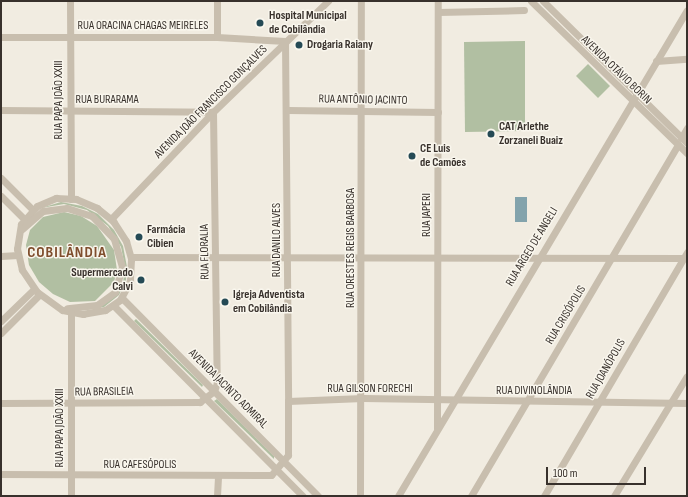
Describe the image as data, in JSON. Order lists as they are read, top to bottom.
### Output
{
  "streets": {
    "street": [
      "RUA ORACINA CHAGAS MEIRELES",
      "AVENIDA OTÁVIO BORIN",
      "RUA PAPA JOÃO XXIII",
      "RUA BURARAMA",
      "RUA ANTÔNIO JACINTO",
      "AVENIDA JOÃO FRANCISCO GONÇALVES",
      "RUA JAPERI",
      "RUA DANILO ALVES",
      "RUA ARGEO DE ANGELI",
      "RUA ORESTES REGIS BARBOSA",
      "RUA FLORALIA",
      "RUA CRISÓPOLIS",
      "RUA JOANÓPOLIS",
      "AVENIDA JACINTO ADMIRAL",
      "RUA GILSON FORECHI",
      "RUA DIVINOLÂNDIA",
      "RUA BRASILEIA",
      "RUA CAFESÓPOLIS"
    ]
  },
  "crossings": [
    ["RUA ORACINA CHAGAS MEIRELES", "RUA PAPA JOÃO XXIII"],
    ["RUA ORACINA CHAGAS MEIRELES", "AVENIDA JOÃO FRANCISCO GONÇALVES"],
    ["RUA ORACINA CHAGAS MEIRELES", "RUA DANILO ALVES"],
    ["AVENIDA OTÁVIO BORIN", "RUA ARGEO DE ANGELI"],
    ["AVENIDA OTÁVIO BORIN", "RUA CRISÓPOLIS"],
    ["RUA PAPA JOÃO XXIII", "RUA BURARAMA"],
    ["RUA PAPA JOÃO XXIII", "RUA BRASILEIA"],
    ["RUA PAPA JOÃO XXIII", "RUA CAFESÓPOLIS"],
    ["RUA BURARAMA", "AVENIDA JOÃO FRANCISCO GONÇALVES"],
    ["RUA BURARAMA", "RUA FLORALIA"],
    ["RUA ANTÔNIO JACINTO", "RUA JAPERI"],
    ["RUA ANTÔNIO JACINTO", "RUA DANILO ALVES"],
    ["RUA ANTÔNIO JACINTO", "RUA ORESTES REGIS BARBOSA"],
    ["AVENIDA JOÃO FRANCISCO GONÇALVES", "RUA DANILO ALVES"],
    ["AVENIDA JOÃO FRANCISCO GONÇALVES", "RUA FLORALIA"],
    ["RUA JAPERI", "RUA ARGEO DE ANGELI"],
    ["RUA JAPERI", "RUA GILSON FORECHI"],
    ["RUA DANILO ALVES", "AVENIDA JACINTO ADMIRAL"],
    ["RUA DANILO ALVES", "RUA GILSON FORECHI"],
    ["RUA ARGEO DE ANGELI", "RUA GILSON FORECHI"],
    ["RUA ARGEO DE ANGELI", "RUA DIVINOLÂNDIA"],
    ["RUA ORESTES REGIS BARBOSA", "RUA GILSON FORECHI"],
    ["RUA FLORALIA", "AVENIDA JACINTO ADMIRAL"],
    ["RUA CRISÓPOLIS", "RUA DIVINOLÂNDIA"],
    ["RUA JOANÓPOLIS", "RUA DIVINOLÂNDIA"],
    ["AVENIDA JACINTO ADMIRAL", "RUA BRASILEIA"],
    ["AVENIDA JACINTO ADMIRAL", "RUA CAFESÓPOLIS"],
    ["RUA GILSON FORECHI", "RUA DIVINOLÂNDIA"]
  ],
  "districts": ["COBILÂNDIA"],
  "places": [
    "Hospital Municipal de Cobilândia",
    "Drogaria Raiany",
    "CAT Arlethe Zorzaneli Buaiz",
    "CE Luis de Camões",
    "Farmácia Cibien",
    "Supermercado Calvi",
    "Igreja Adventista em Cobilândia"
  ],
  "scale_bar": "100 m"
}
